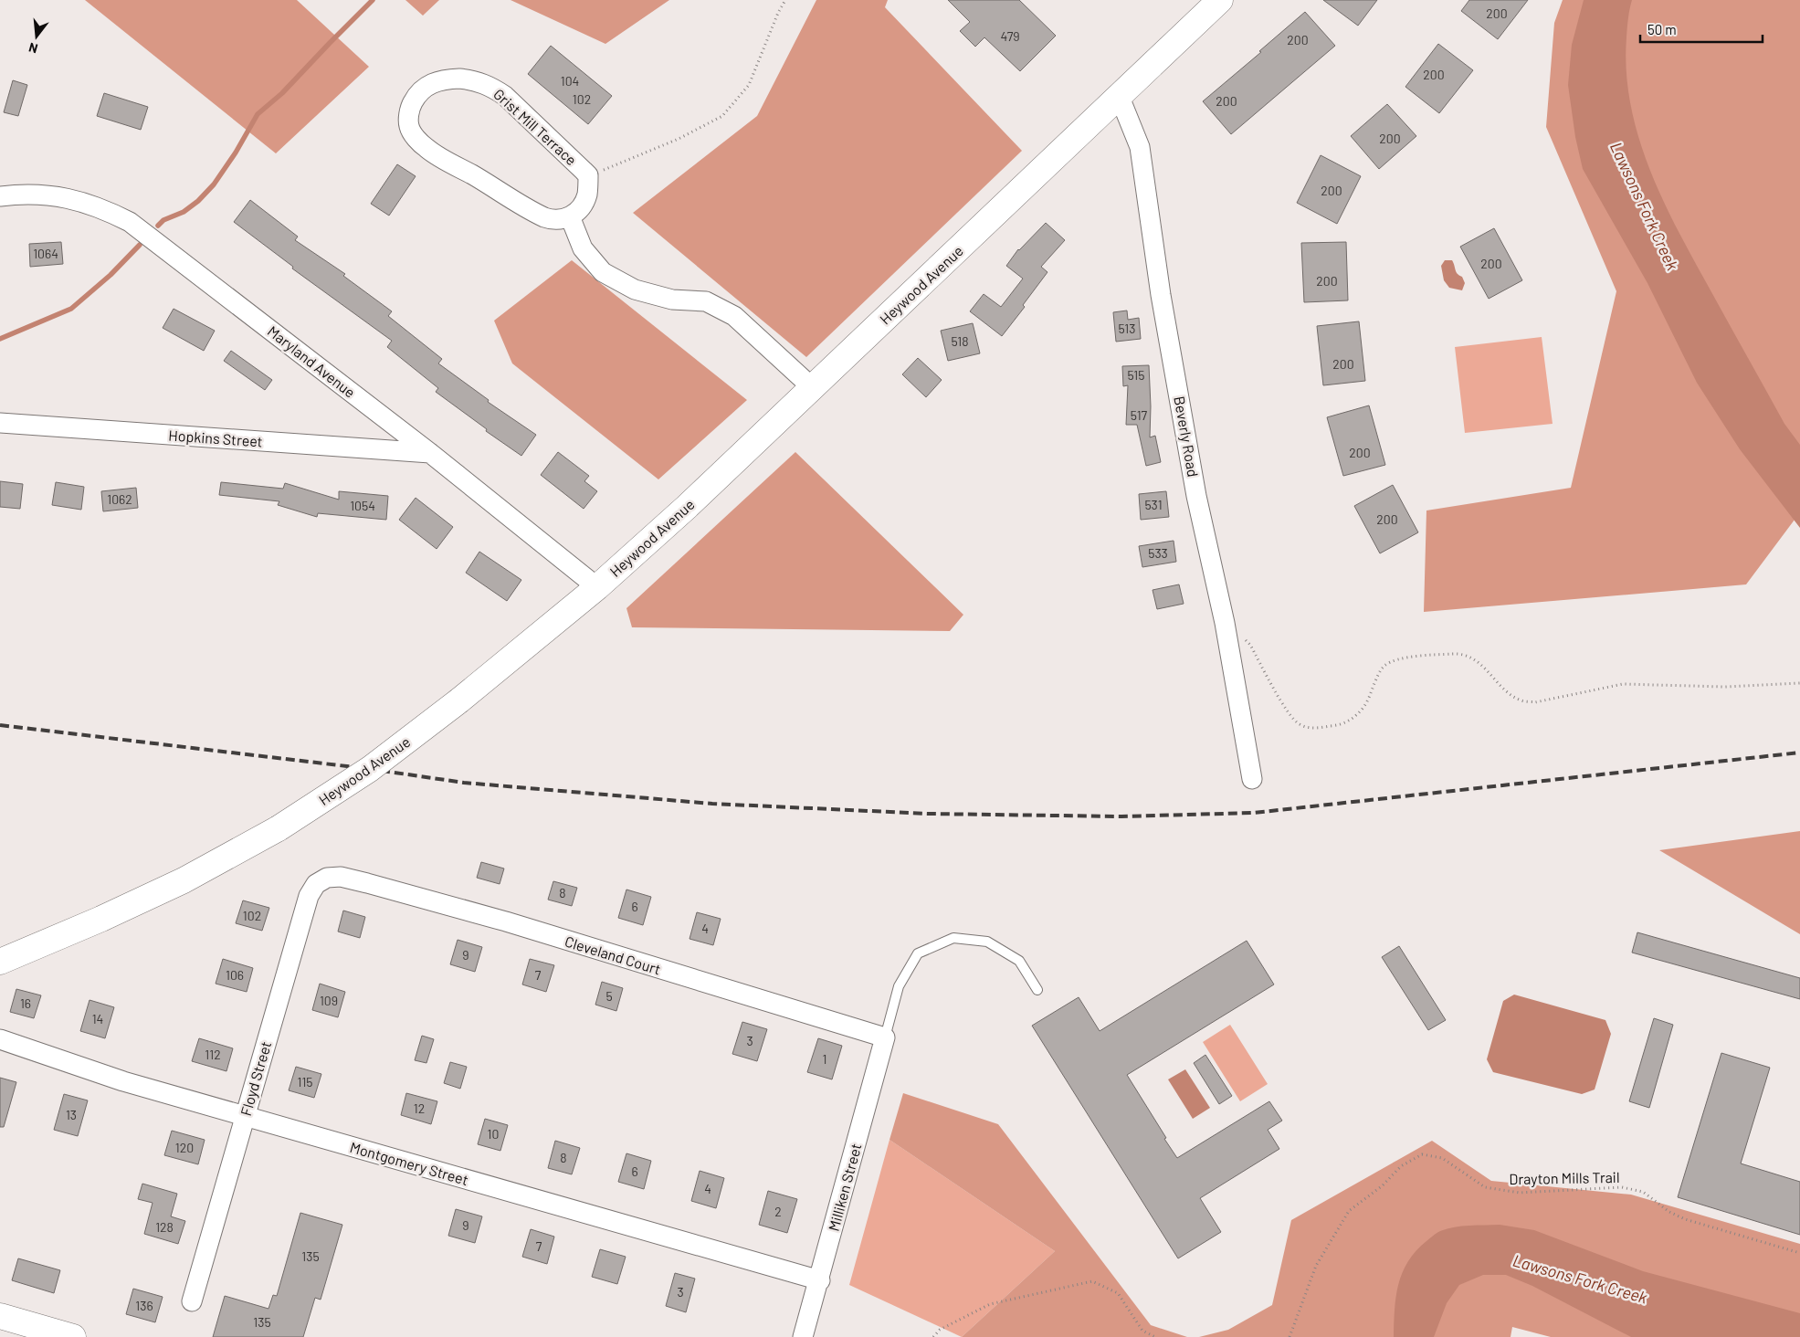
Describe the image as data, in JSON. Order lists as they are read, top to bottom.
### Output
{
  "streets": {
    "street": [
      "Grist Mill Terrace",
      "Heywood Avenue",
      "Maryland Avenue",
      "Beverly Road",
      "Hopkins Street",
      "Cleveland Court",
      "Floyd Street",
      "Montgomery Street",
      "Milliken Street"
    ],
    "path": ["Drayton Mills Trail"]
  },
  "crossings": [
    ["Heywood Avenue", "Maryland Avenue"],
    ["Heywood Avenue", "Beverly Road"],
    ["Maryland Avenue", "Hopkins Street"],
    ["Cleveland Court", "Floyd Street"],
    ["Cleveland Court", "Milliken Street"],
    ["Floyd Street", "Montgomery Street"],
    ["Montgomery Street", "Milliken Street"]
  ],
  "water": ["Lawsons Fork Creek"],
  "house_numbers": [
    "200",
    "479",
    "200",
    "200",
    "104",
    "102",
    "200",
    "200",
    "200",
    "1064",
    "200",
    "200",
    "513",
    "518",
    "200",
    "515",
    "517",
    "200",
    "1062",
    "531",
    "1054",
    "200",
    "533",
    "8",
    "6",
    "102",
    "4",
    "9",
    "106",
    "7",
    "5",
    "109",
    "16",
    "14",
    "3",
    "112",
    "1",
    "115",
    "12",
    "13",
    "10",
    "120",
    "8",
    "6",
    "4",
    "2",
    "9",
    "128",
    "7",
    "135",
    "3",
    "136",
    "135"
  ],
  "scale_bar": "50 m",
  "north": "bottom"
}
